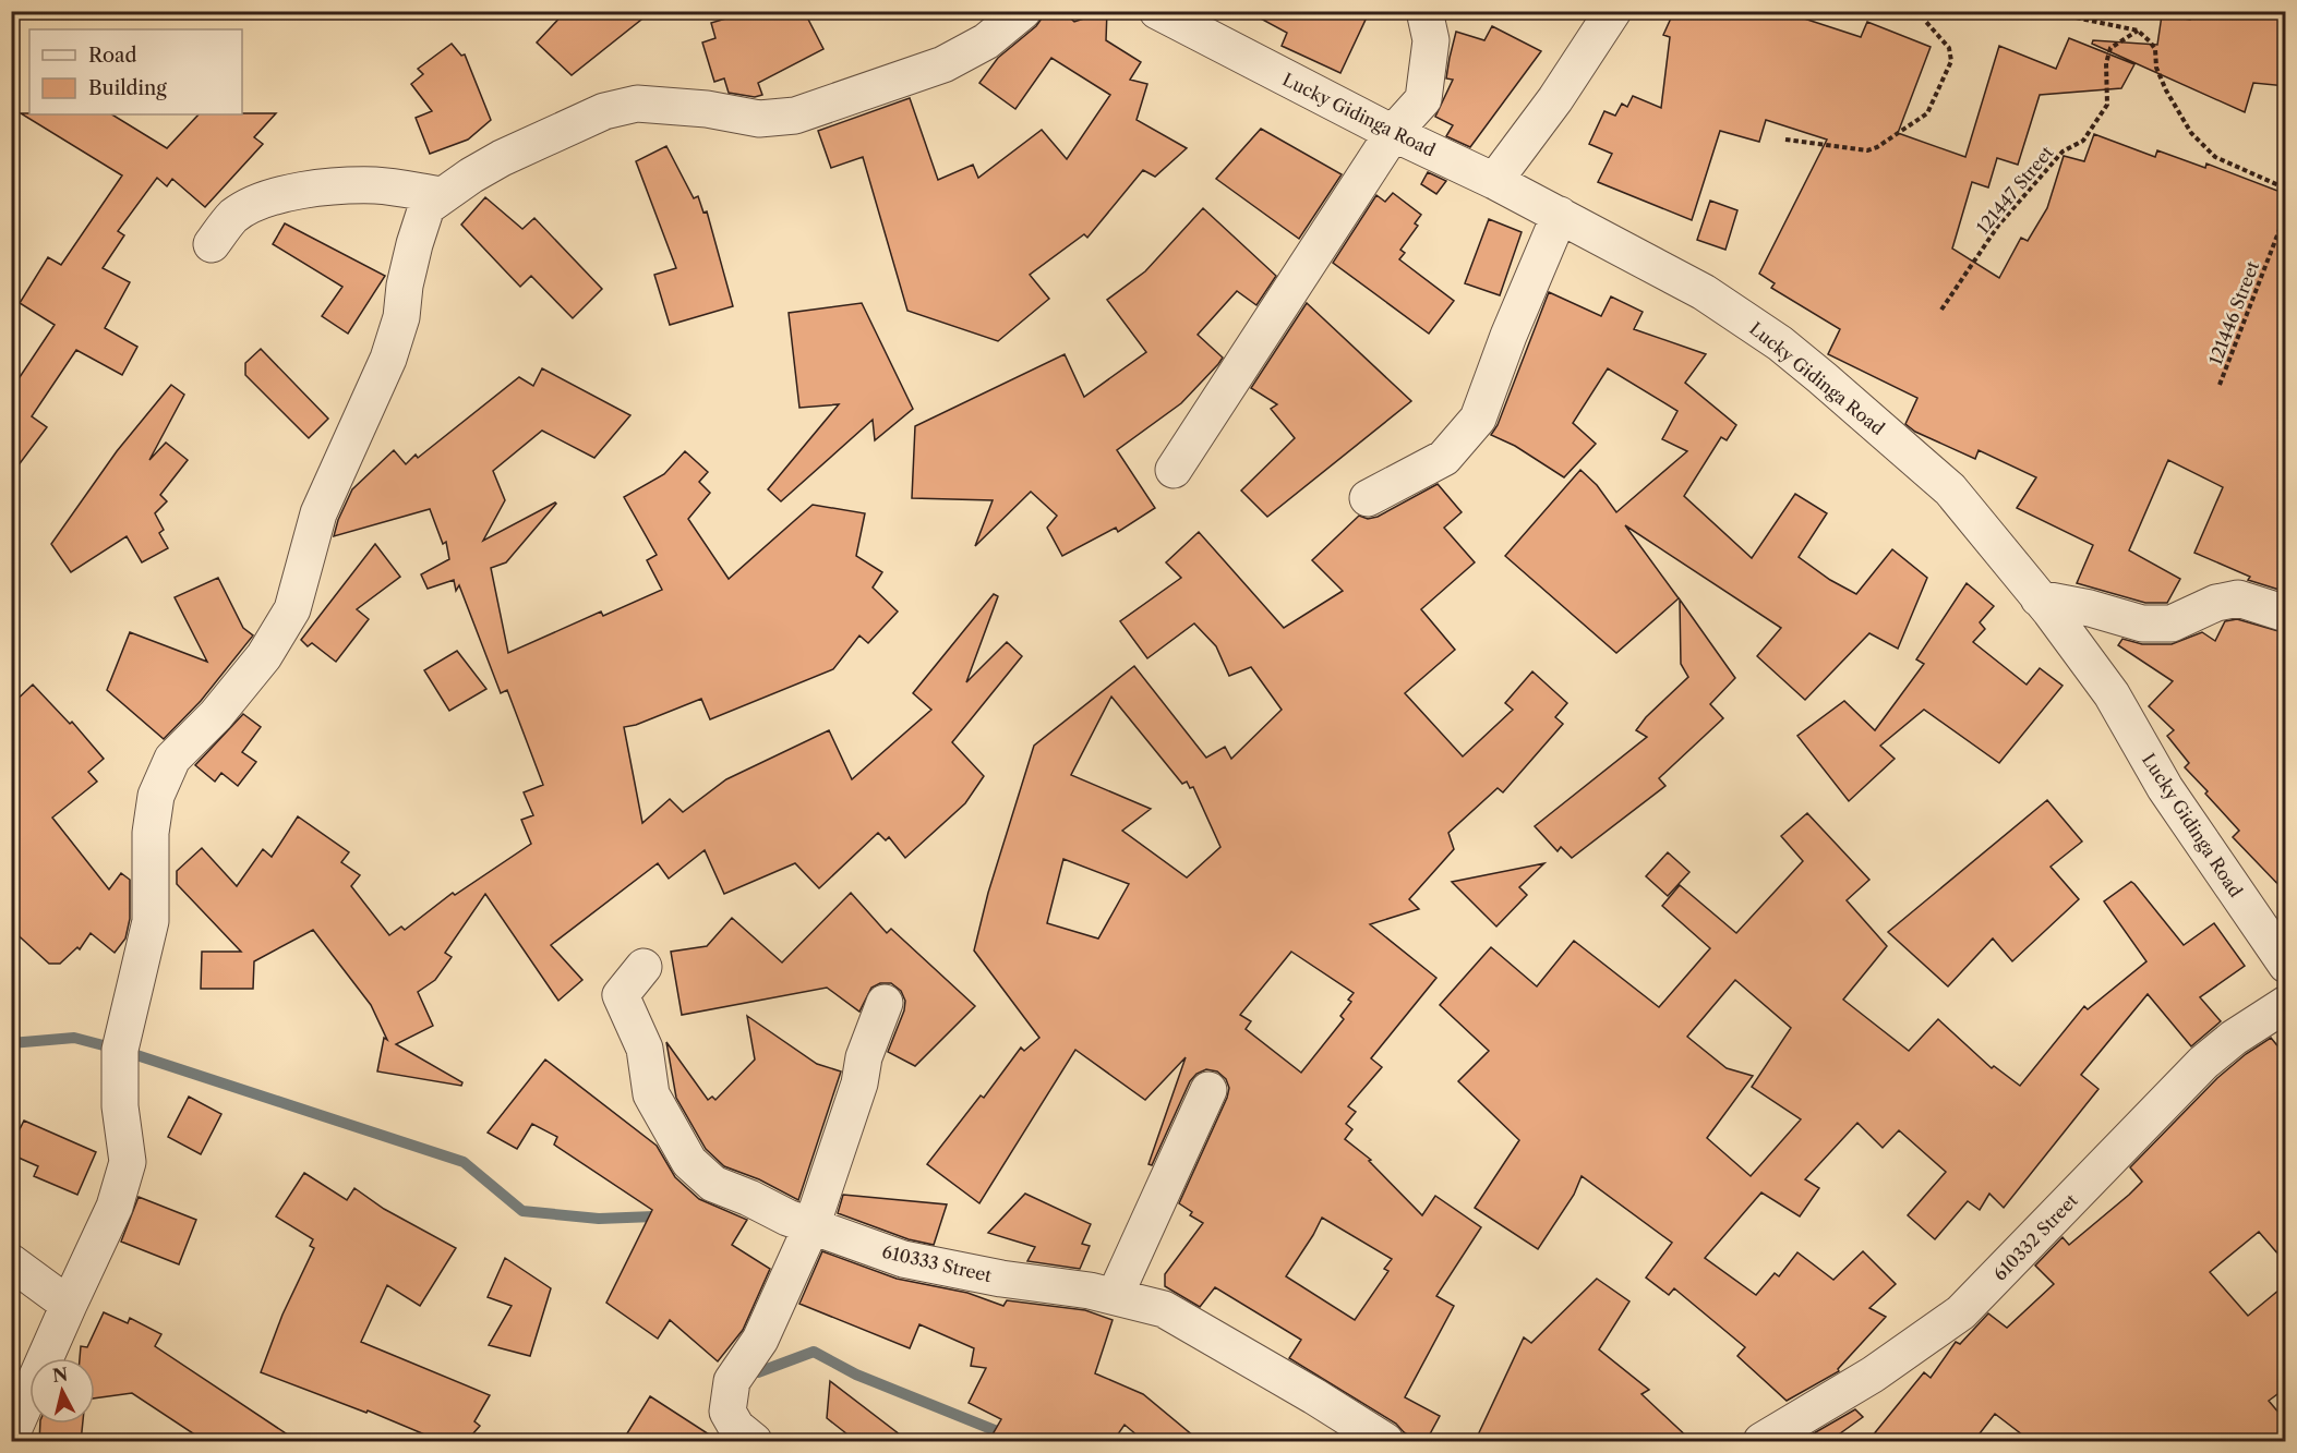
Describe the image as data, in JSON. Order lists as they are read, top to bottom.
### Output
{
  "streets": {
    "street": ["Lucky Gidinga Road", "610332 Street", "610333 Street"],
    "path": ["121447 Street", "121446 Street"]
  },
  "legend": ["Road", "Building"],
  "north": "top"
}
